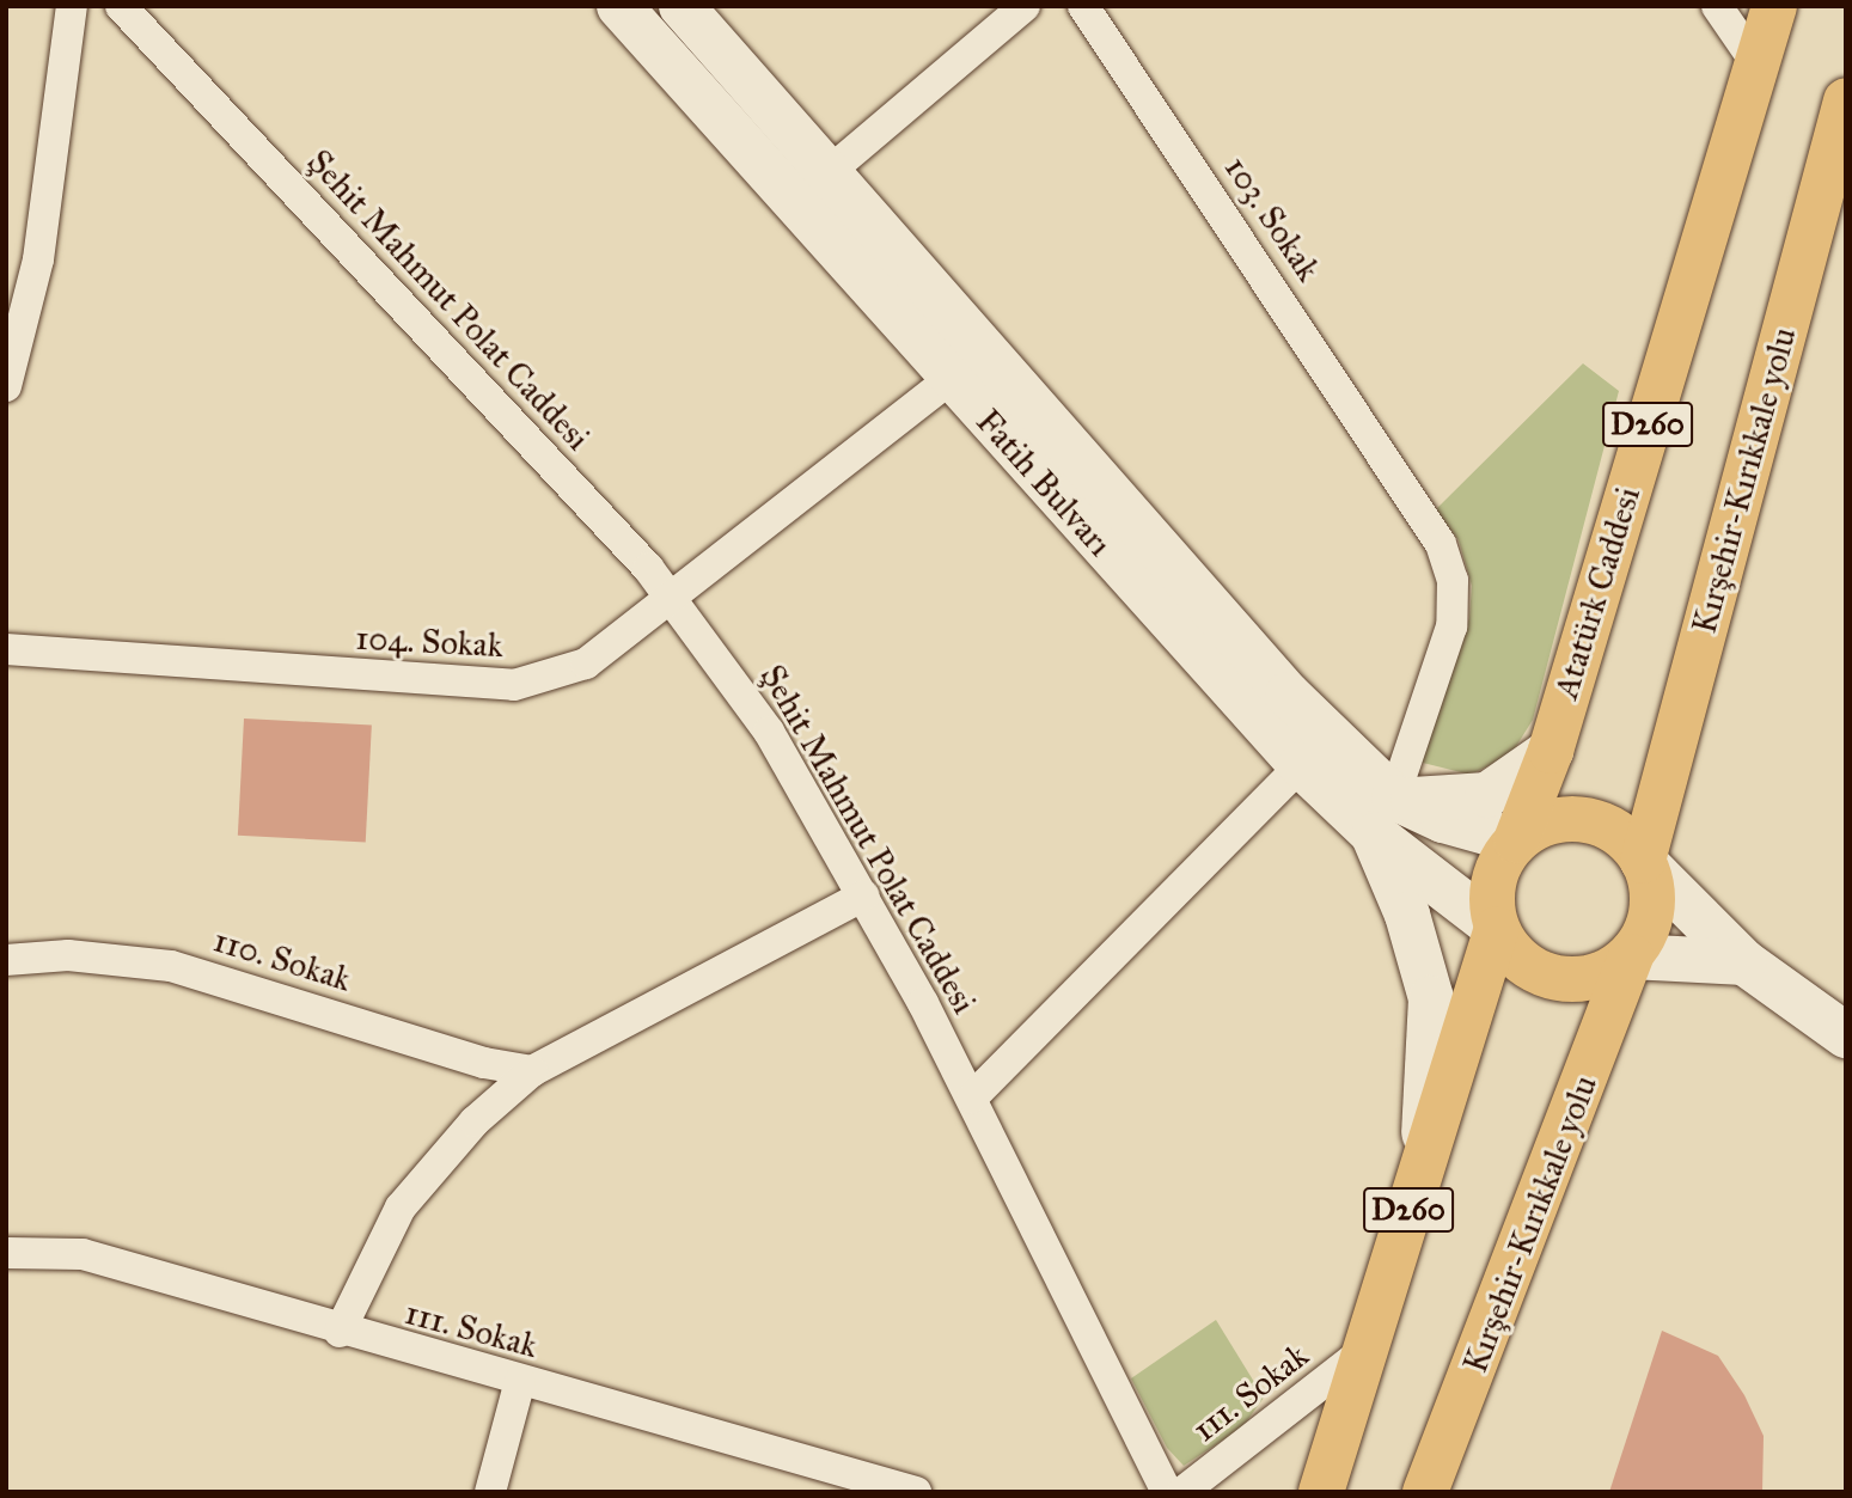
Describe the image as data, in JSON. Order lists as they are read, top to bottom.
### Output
{
  "streets": {
    "highway": ["D260", "Kırşehir-Kırıkkale yolu", "Atatürk Caddesi"],
    "main road": ["Fatih Bulvarı"],
    "street": [
      "103. Sokak",
      "Şehit Mahmut Polat Caddesi",
      "104. Sokak",
      "110. Sokak",
      "111. Sokak"
    ]
  },
  "crossings": [
    ["103. Sokak", "Fatih Bulvarı"],
    ["Şehit Mahmut Polat Caddesi", "104. Sokak"],
    ["D260", "Kırşehir-Kırıkkale yolu"],
    ["D260", "Fatih Bulvarı"],
    ["D260", "Atatürk Caddesi"],
    ["D260", "111. Sokak"],
    ["Kırşehir-Kırıkkale yolu", "Fatih Bulvarı"],
    ["Kırşehir-Kırıkkale yolu", "Atatürk Caddesi"],
    ["Fatih Bulvarı", "Atatürk Caddesi"],
    ["Fatih Bulvarı", "104. Sokak"]
  ]
}
